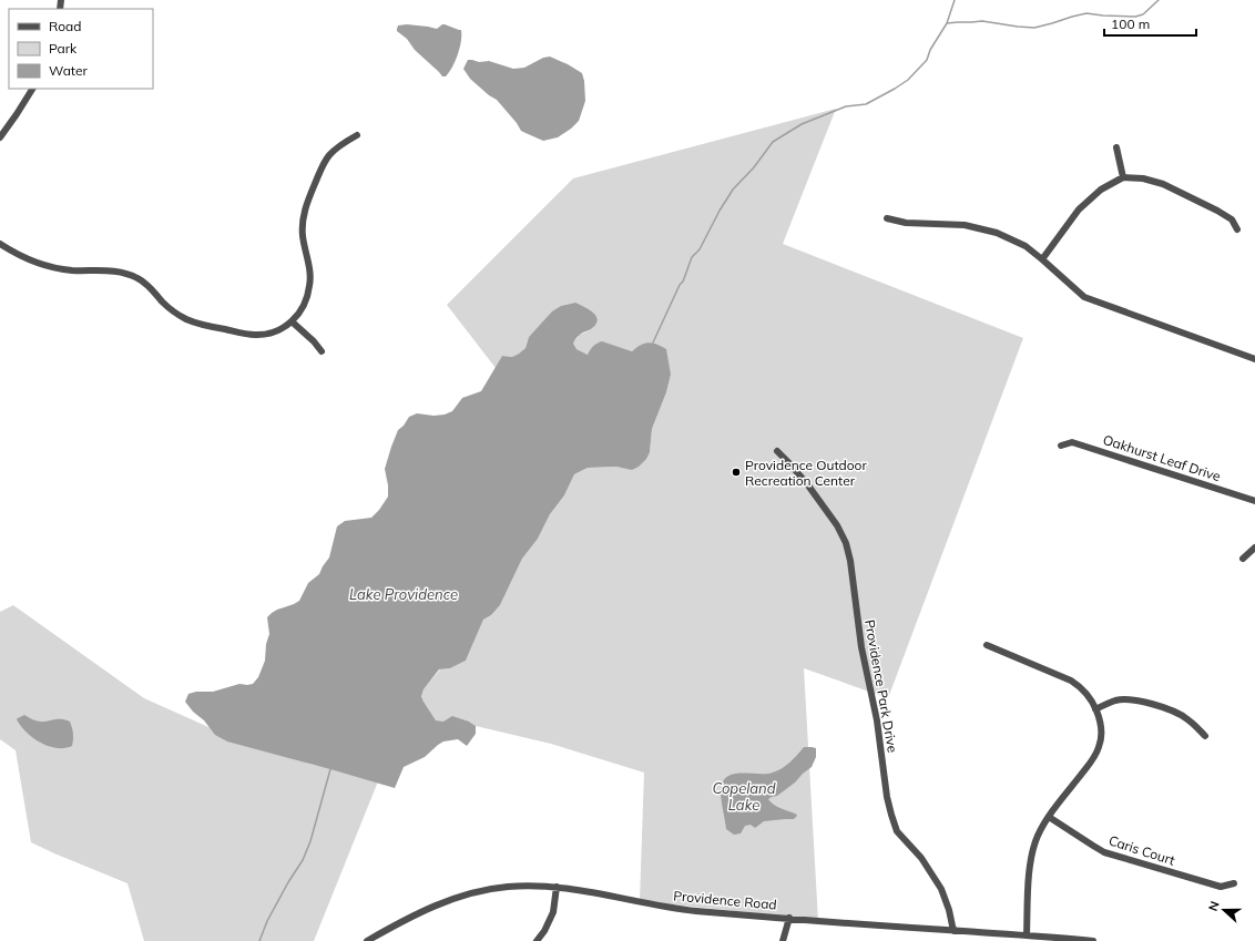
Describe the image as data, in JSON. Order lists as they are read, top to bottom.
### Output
{
  "streets": {
    "street": [
      "Oakhurst Leaf Drive",
      "Providence Park Drive",
      "Caris Court",
      "Providence Road"
    ]
  },
  "crossings": [
    ["Providence Park Drive", "Providence Road"]
  ],
  "water": ["Lake Providence", "Copeland Lake"],
  "places": ["Providence Outdoor Recreation Center"],
  "legend": ["Road", "Park", "Water"],
  "scale_bar": "100 m",
  "north": "left"
}
